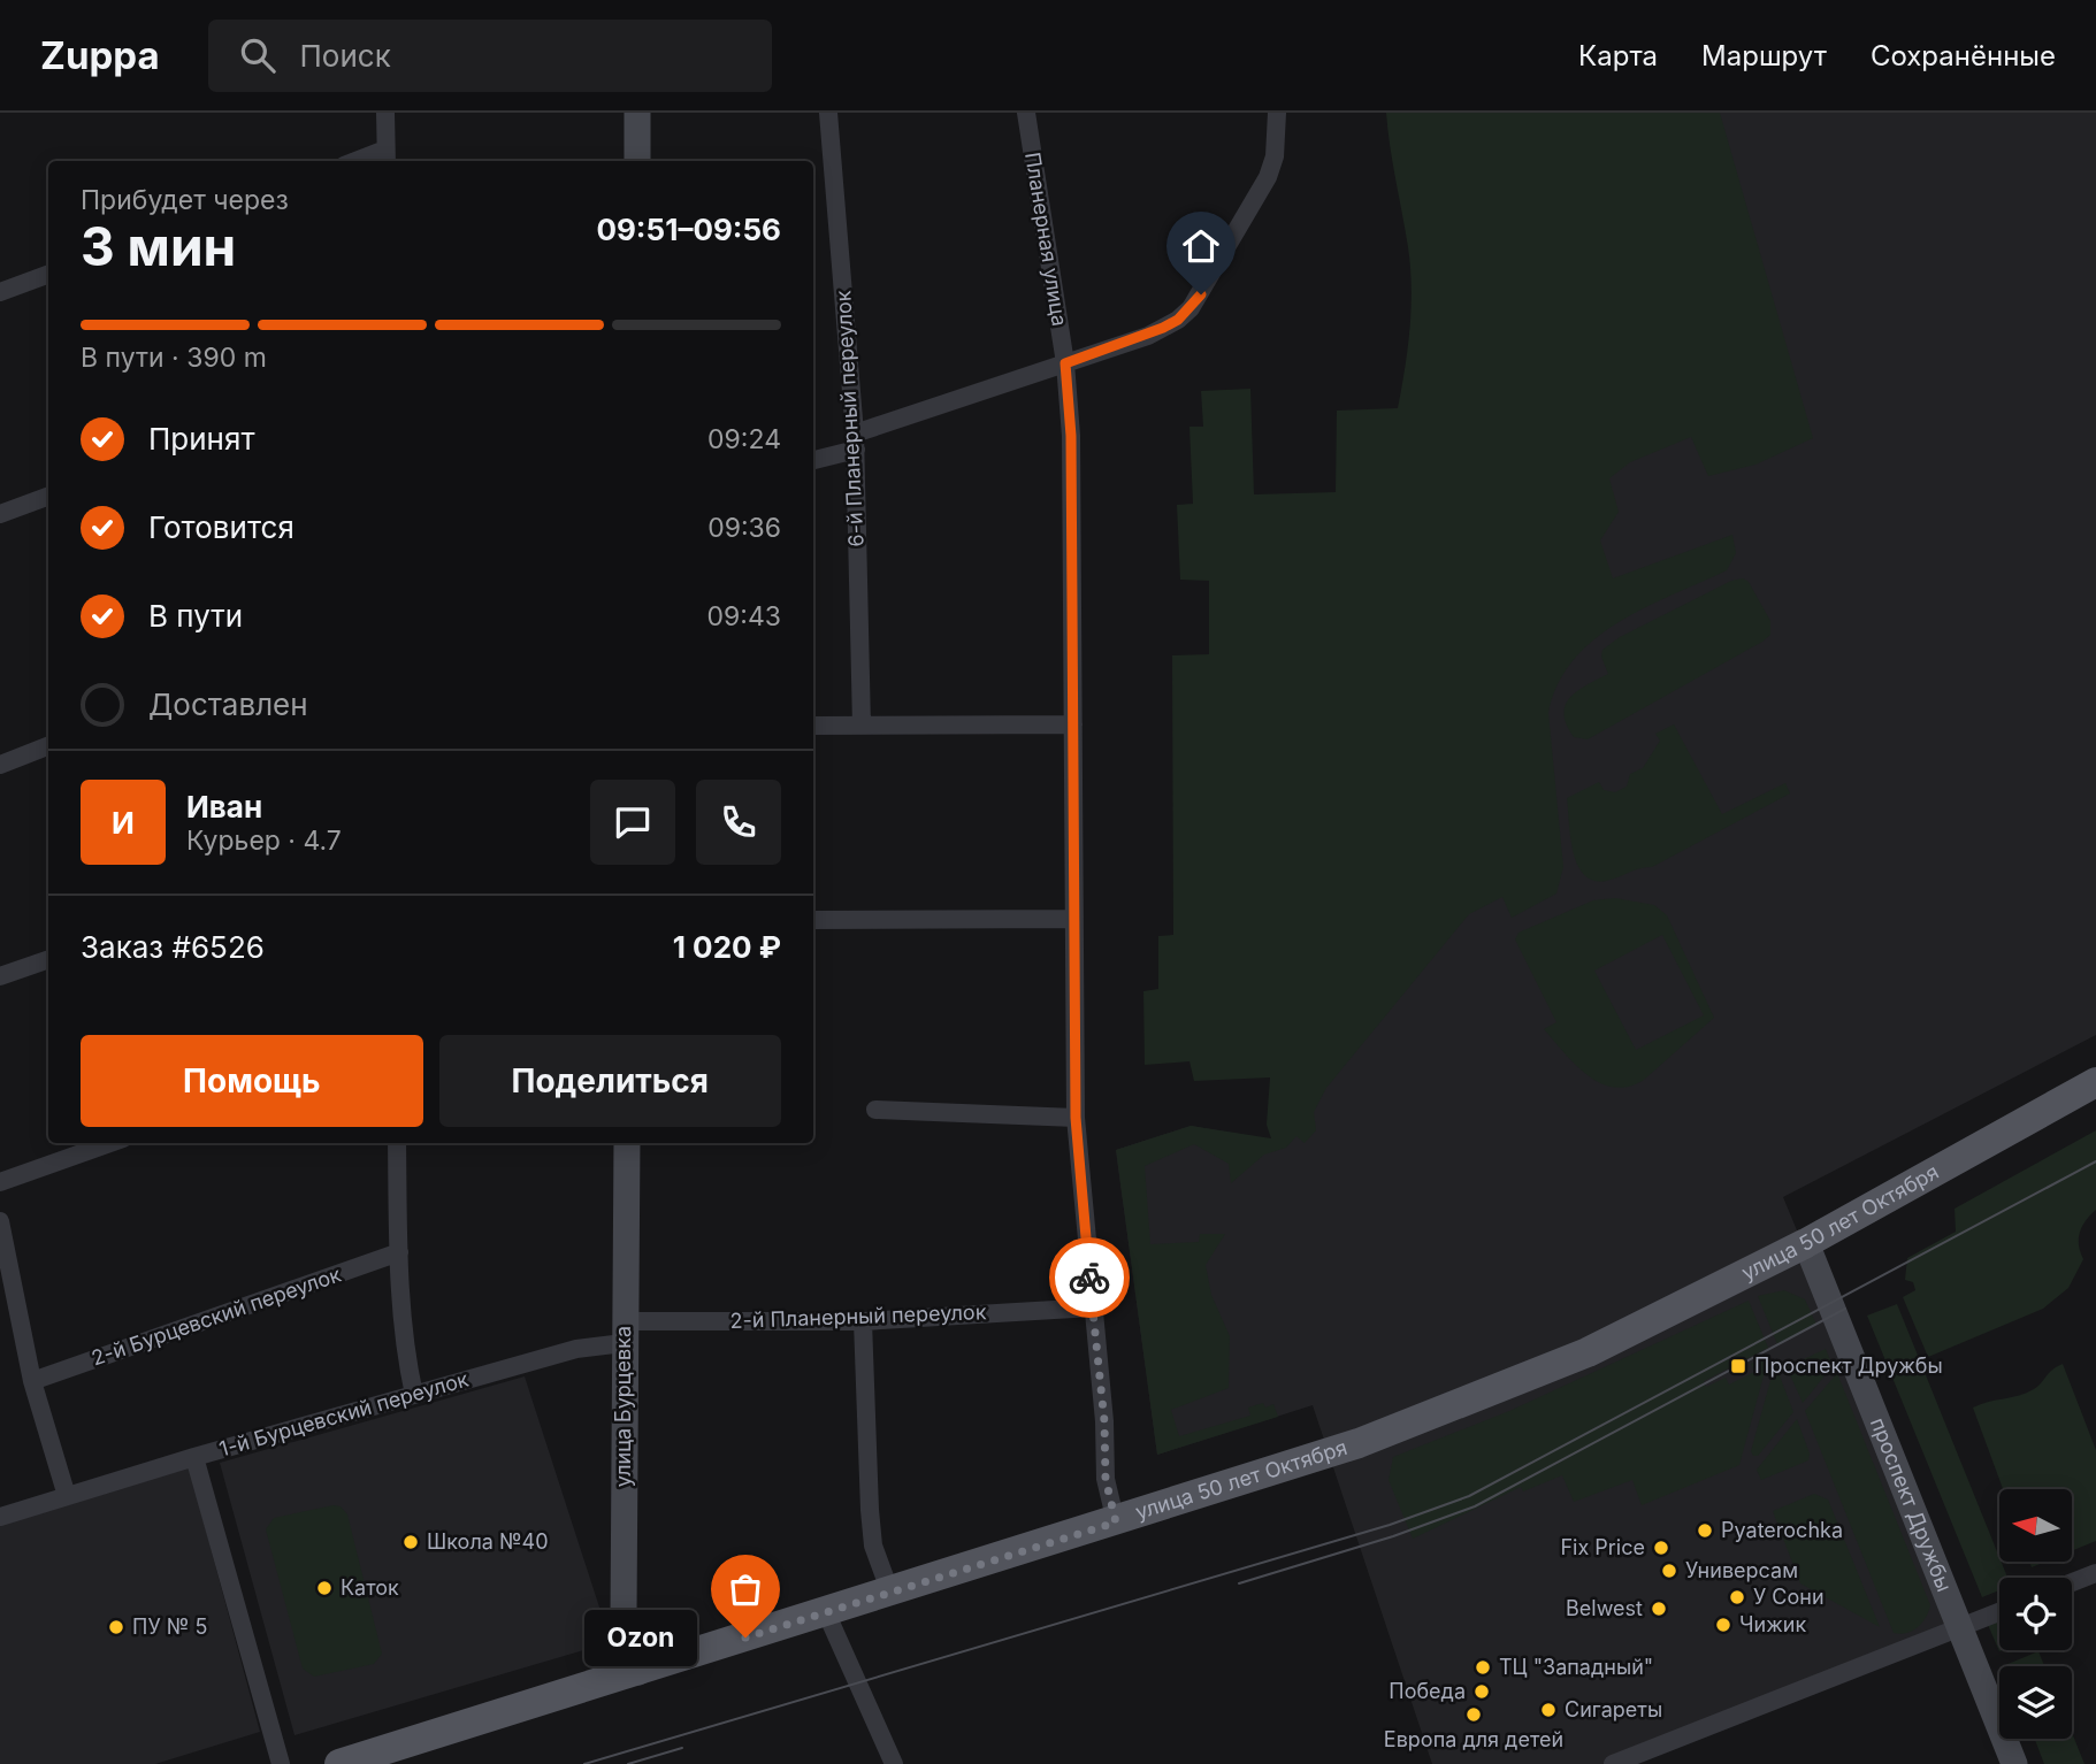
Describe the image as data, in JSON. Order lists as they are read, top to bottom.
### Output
{
  "streets": {
    "main road": ["улица 50 лет Октября"],
    "street": [
      "Планерная улица",
      "6-й Планерный переулок",
      "2-й Бурцевский переулок",
      "2-й Планерный переулок",
      "улица Бурцевка",
      "1-й Бурцевский переулок",
      "проспект Дружбы"
    ]
  },
  "crossings": [
    ["Планерная улица", "улица 50 лет Октября"],
    ["Планерная улица", "2-й Планерный переулок"],
    ["улица 50 лет Октября", "улица Бурцевка"],
    ["улица 50 лет Октября", "проспект Дружбы"],
    ["2-й Планерный переулок", "улица Бурцевка"],
    ["2-й Планерный переулок", "1-й Бурцевский переулок"],
    ["улица Бурцевка", "1-й Бурцевский переулок"]
  ],
  "places": {
    "transit": ["Проспект Дружбы"],
    "other": [
      "Pyaterochka",
      "Школа №40",
      "Fix Price",
      "Универсам",
      "Каток",
      "У Сони",
      "Belwest",
      "Чижик",
      "ПУ № 5",
      "Ozon",
      "ТЦ \"Западный\"",
      "Победа",
      "Сигареты",
      "Европа для детей"
    ]
  },
  "north": "left",
  "page": {
    "header": "Zuppa",
    "search": "Поиск",
    "nav": ["Карта", "Маршрут", "Сохранённые"],
    "heading": ["3 мин", "Прибудет через", "09:51–09:56"],
    "panel": [
      "Иван",
      "Курьер · 4.7",
      "Заказ #6526",
      "1 020 ₽"
    ],
    "bar": "В пути · 390 m",
    "list": [
      ["Принят", "09:24"],
      ["Готовится", "09:36"],
      ["В пути", "09:43"],
      "Доставлен"
    ],
    "round": "И",
    "buttons": ["Помощь", "Поделиться"],
    "bubble": "Ozon"
  }
}
